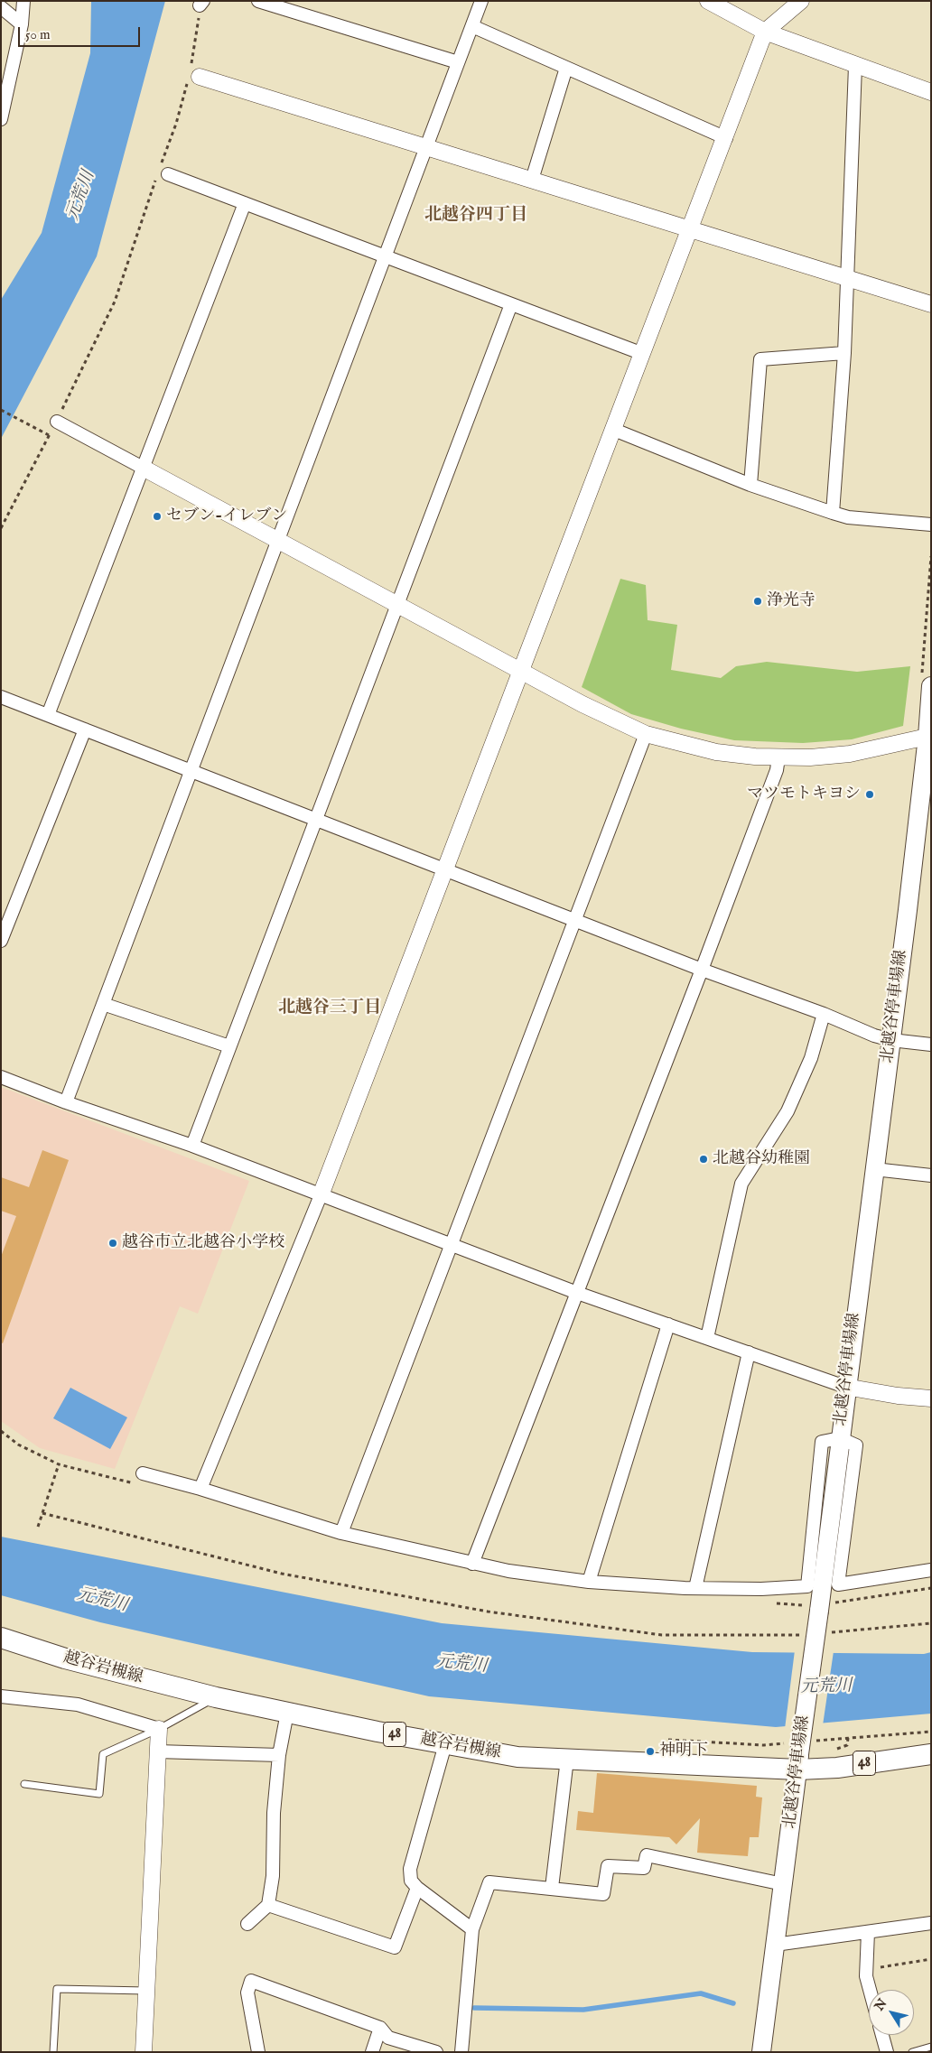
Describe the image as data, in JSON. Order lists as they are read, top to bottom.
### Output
{
  "streets": {
    "main road": ["北越谷停車場線", "越谷岩槻線", "48"]
  },
  "crossings": [
    ["北越谷停車場線", "越谷岩槻線"]
  ],
  "districts": ["北越谷四丁目", "北越谷三丁目"],
  "water": ["元荒川"],
  "places": [
    "セブン-イレブン",
    "浄光寺",
    "マツモトキヨシ",
    "北越谷幼稚園",
    "越谷市立北越谷小学校",
    "神明下"
  ],
  "scale_bar": "50 m",
  "north": "top left"
}
